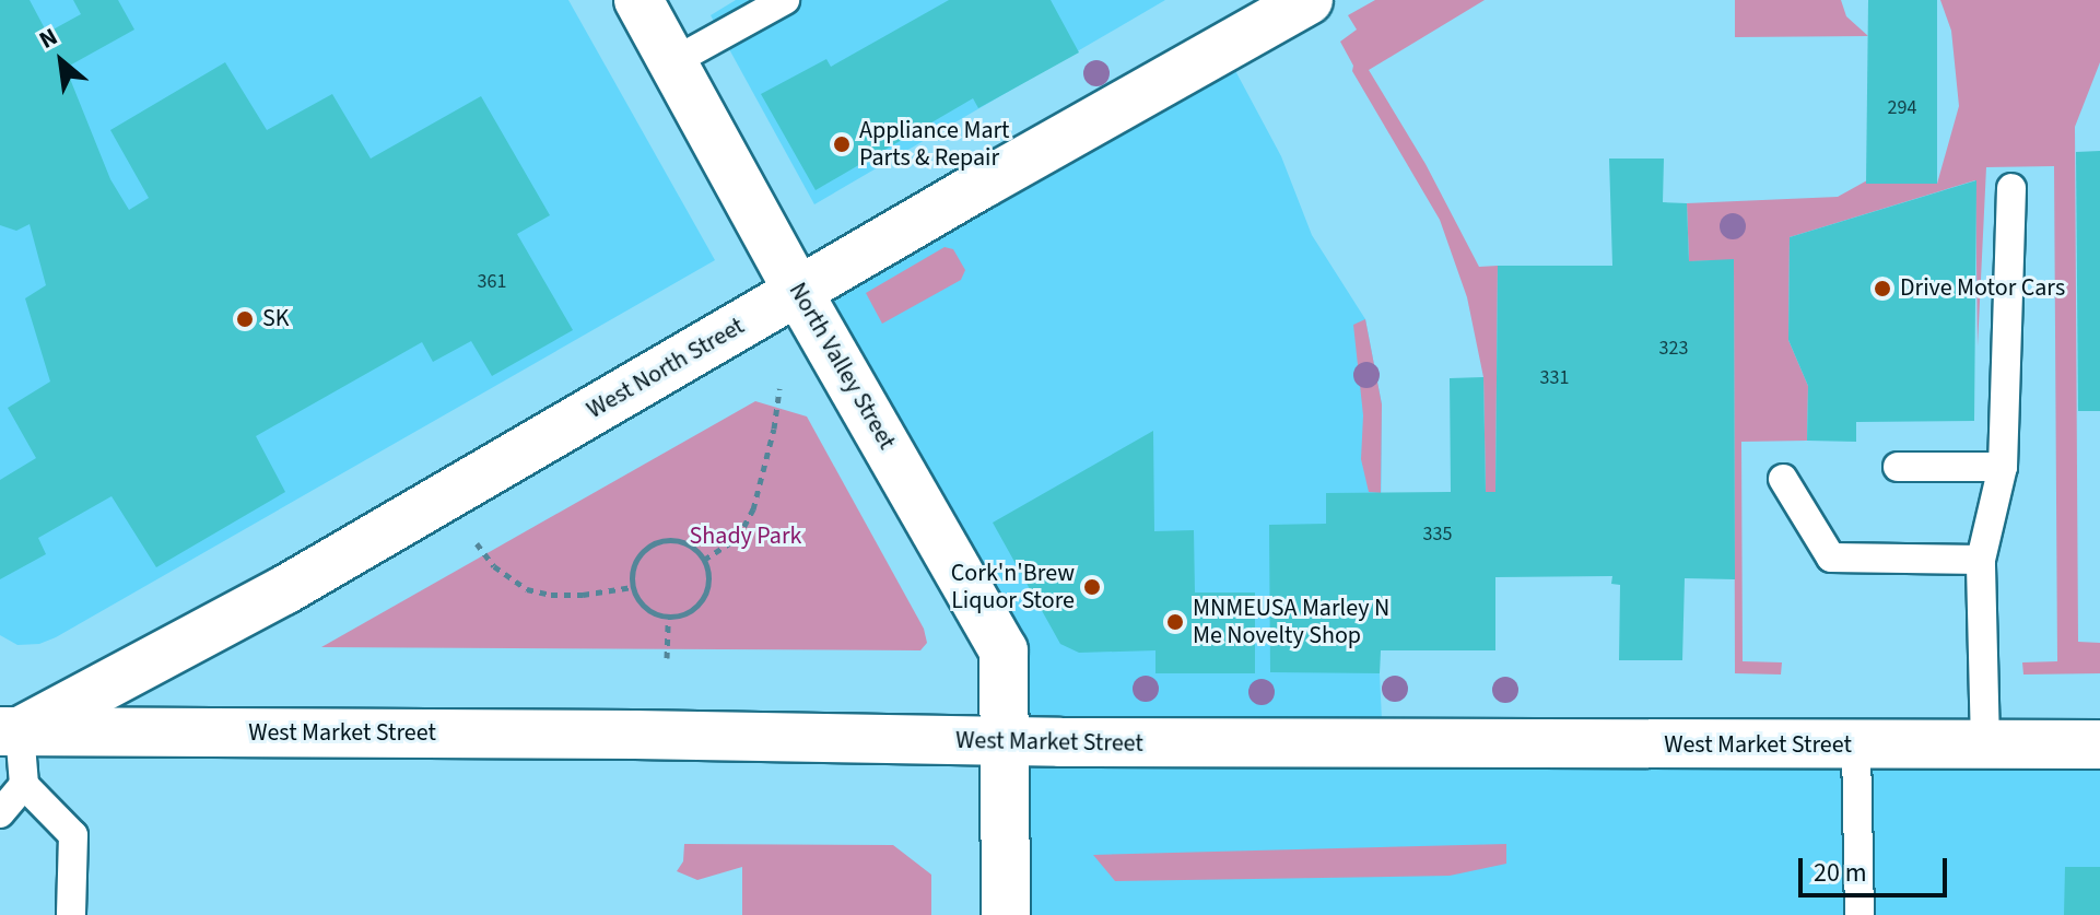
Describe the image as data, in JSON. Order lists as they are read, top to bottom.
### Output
{
  "streets": {
    "street": ["North Valley Street", "West North Street", "West Market Street"]
  },
  "crossings": [
    ["North Valley Street", "West North Street"],
    ["North Valley Street", "West Market Street"],
    ["West North Street", "West Market Street"]
  ],
  "parks": ["Shady Park"],
  "places": [
    "Appliance Mart Parts & Repair",
    "Drive Motor Cars",
    "SK",
    "Cork'n'Brew Liquor Store",
    "MNMEUSA Marley N Me Novelty Shop"
  ],
  "house_numbers": [
    "294",
    "361",
    "323",
    "331",
    "335"
  ],
  "scale_bar": "20 m",
  "north": "top left"
}
